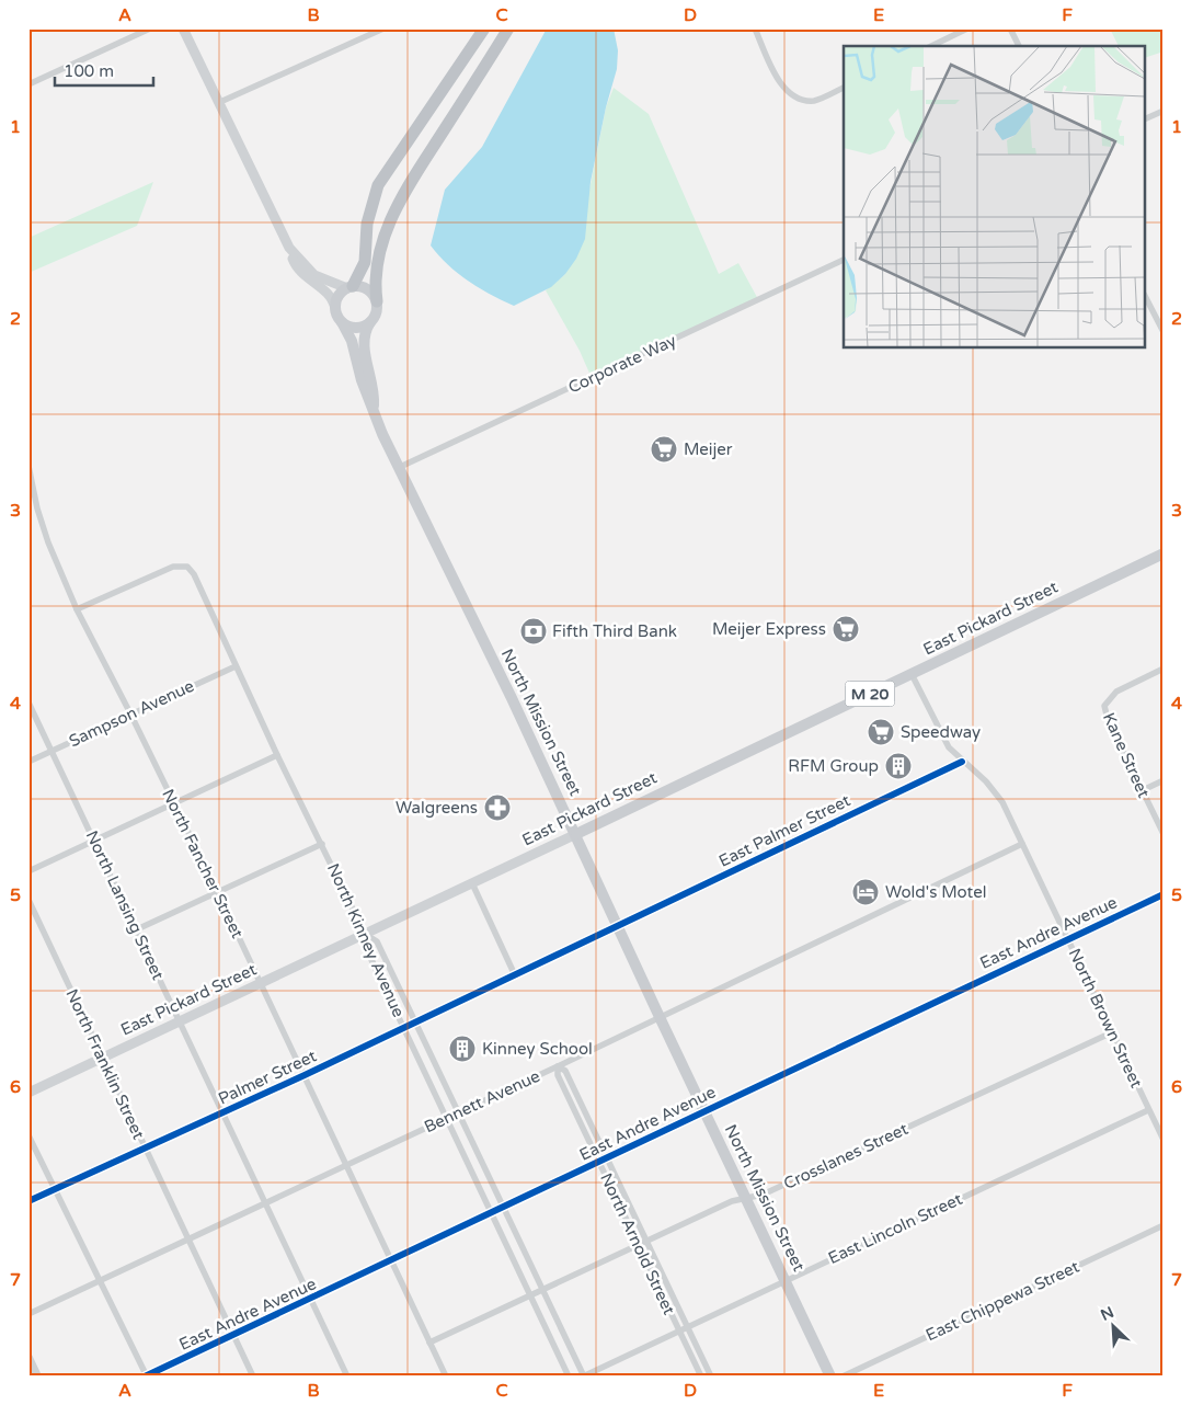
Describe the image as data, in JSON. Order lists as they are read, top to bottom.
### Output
{
  "streets": {
    "main road": ["East Pickard Street", "M 20", "North Mission Street"],
    "street": [
      "Corporate Way",
      "Sampson Avenue",
      "Kane Street",
      "East Palmer Street",
      "North Fancher Street",
      "North Lansing Street",
      "East Andre Avenue",
      "North Kinney Avenue",
      "North Brown Street",
      "North Franklin Street",
      "Palmer Street",
      "Bennett Avenue",
      "Crosslanes Street",
      "East Lincoln Street",
      "North Arnold Street",
      "East Chippewa Street"
    ]
  },
  "crossings": [
    ["Corporate Way", "North Mission Street"],
    ["East Pickard Street", "North Mission Street"],
    ["East Pickard Street", "North Fancher Street"],
    ["East Pickard Street", "North Lansing Street"],
    ["East Pickard Street", "North Kinney Avenue"],
    ["East Pickard Street", "North Brown Street"],
    ["East Pickard Street", "North Franklin Street"],
    ["Sampson Avenue", "North Fancher Street"],
    ["Sampson Avenue", "North Lansing Street"],
    ["Sampson Avenue", "North Kinney Avenue"],
    ["North Mission Street", "East Palmer Street"],
    ["North Mission Street", "East Andre Avenue"],
    ["North Mission Street", "Bennett Avenue"],
    ["North Mission Street", "Crosslanes Street"],
    ["North Mission Street", "East Lincoln Street"],
    ["East Palmer Street", "North Brown Street"],
    ["East Palmer Street", "Palmer Street"],
    ["North Fancher Street", "East Andre Avenue"],
    ["North Fancher Street", "North Kinney Avenue"],
    ["North Fancher Street", "Palmer Street"],
    ["North Fancher Street", "Bennett Avenue"],
    ["North Fancher Street", "Crosslanes Street"],
    ["North Lansing Street", "East Andre Avenue"],
    ["North Lansing Street", "Palmer Street"],
    ["North Lansing Street", "Bennett Avenue"],
    ["East Andre Avenue", "North Kinney Avenue"],
    ["East Andre Avenue", "North Brown Street"],
    ["East Andre Avenue", "North Franklin Street"],
    ["East Andre Avenue", "North Arnold Street"],
    ["North Kinney Avenue", "Palmer Street"],
    ["North Kinney Avenue", "Bennett Avenue"],
    ["North Kinney Avenue", "Crosslanes Street"],
    ["North Brown Street", "Bennett Avenue"],
    ["North Brown Street", "Crosslanes Street"],
    ["North Brown Street", "East Lincoln Street"],
    ["North Franklin Street", "Palmer Street"],
    ["North Franklin Street", "Bennett Avenue"],
    ["Bennett Avenue", "North Arnold Street"],
    ["Crosslanes Street", "North Arnold Street"],
    ["East Lincoln Street", "North Arnold Street"]
  ],
  "places": {
    "supermarket": ["Meijer", "Meijer Express", "Speedway"],
    "bank": ["Fifth Third Bank"],
    "building": ["RFM Group", "Kinney School"],
    "pharmacy": ["Walgreens"],
    "hotel": ["Wold's Motel"]
  },
  "scale_bar": "100 m",
  "north": "top left",
  "grid": {
    "columns": [
      "A",
      "B",
      "C",
      "D",
      "E",
      "F"
    ],
    "rows": [
      "1",
      "2",
      "3",
      "4",
      "5",
      "6",
      "7"
    ]
  }
}
